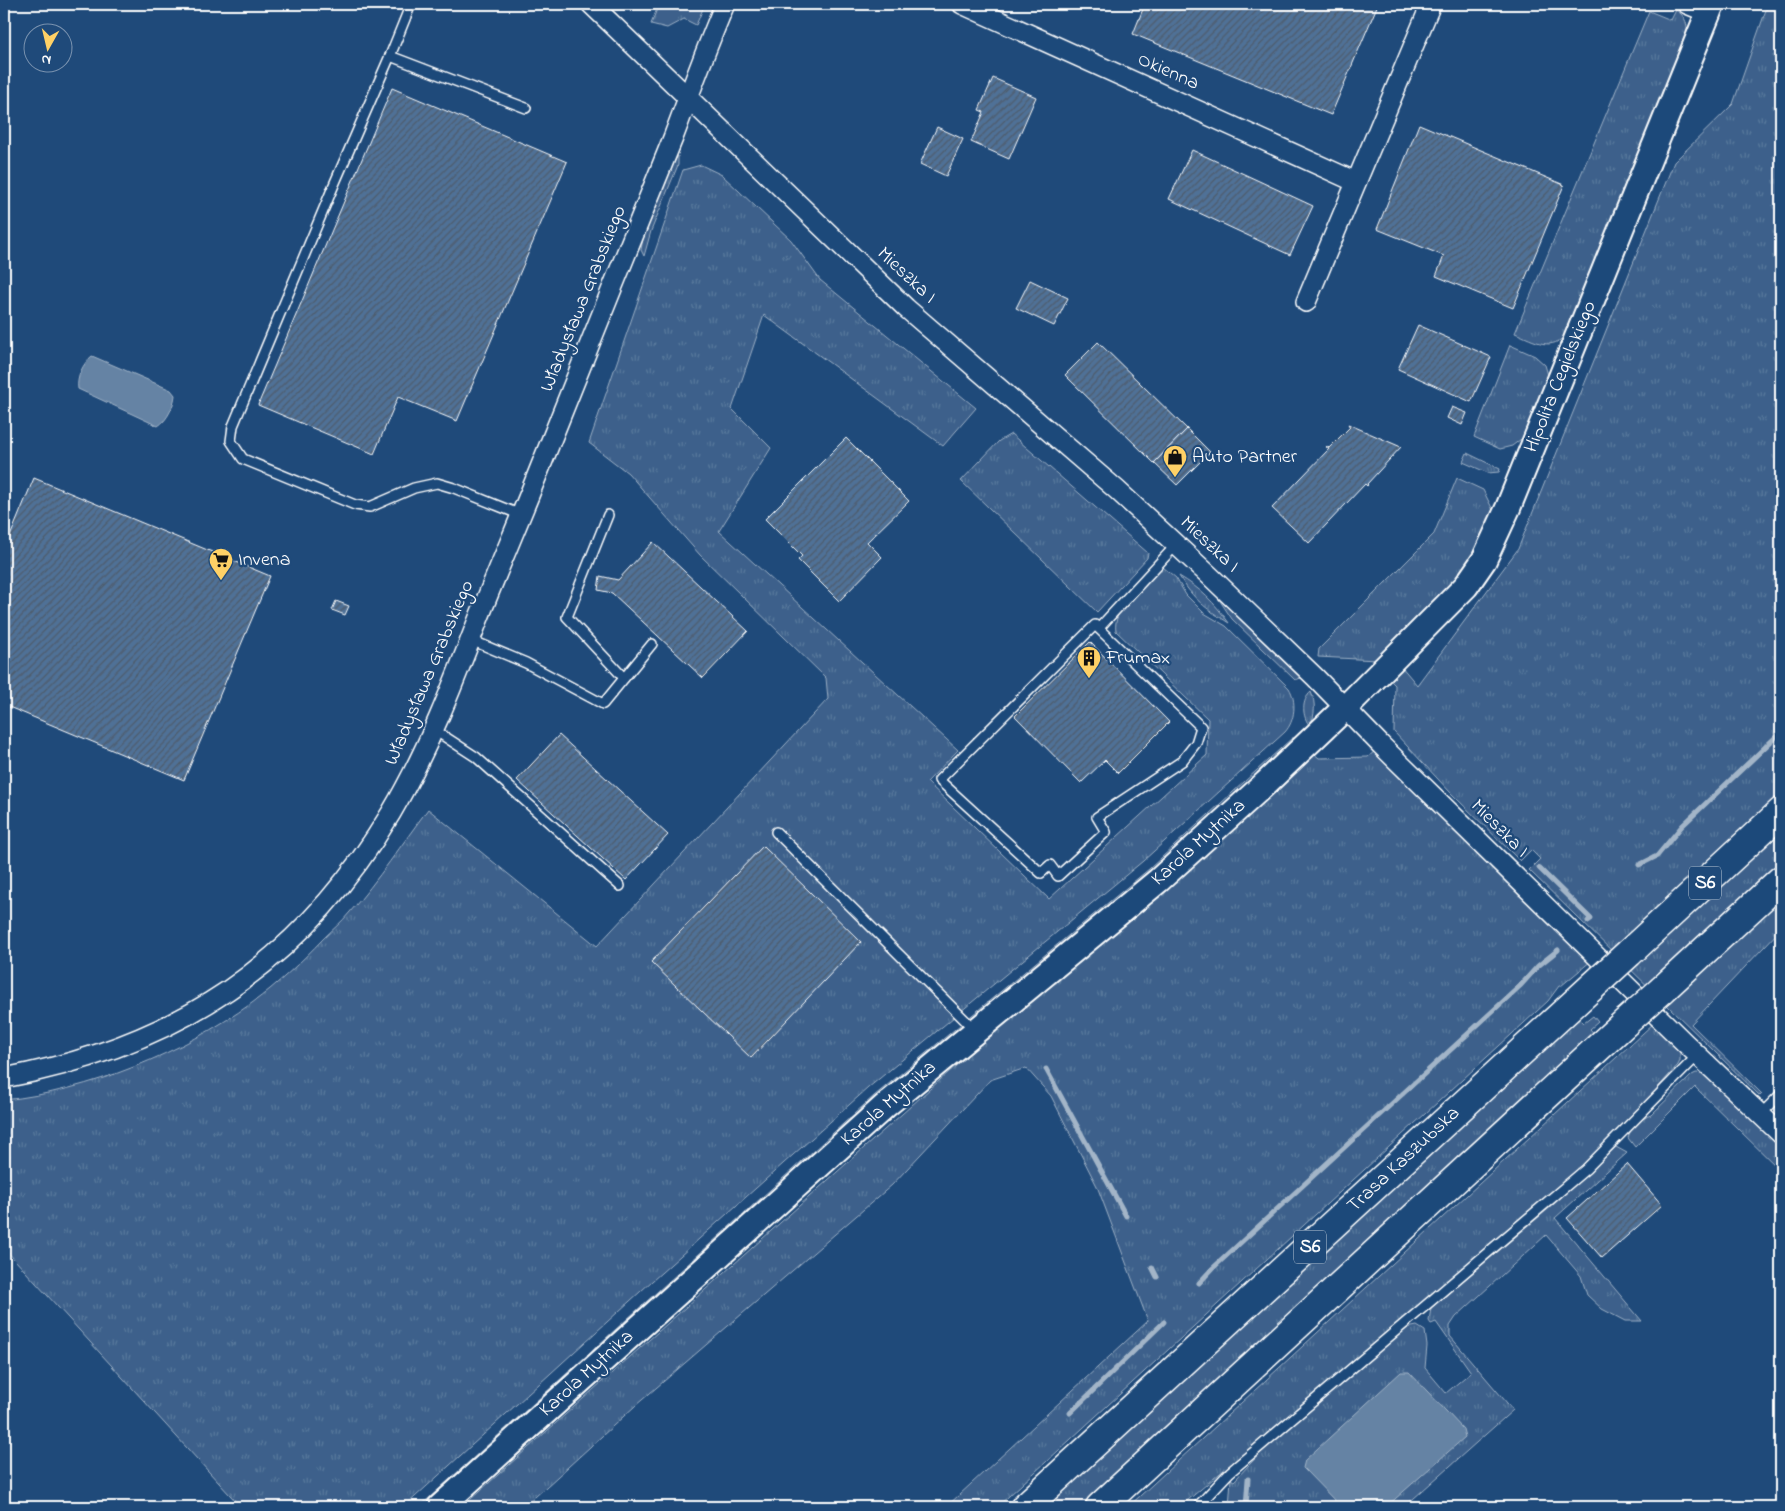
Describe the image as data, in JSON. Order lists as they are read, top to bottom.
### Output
{
  "streets": {
    "highway": ["S6", "Trasa Kaszubska"],
    "street": [
      "Okienna",
      "Mieszka I",
      "Władysława Grabskiego",
      "Hipolita Cegielskiego",
      "Karola Mytnika"
    ]
  },
  "crossings": [
    ["Mieszka I", "Władysława Grabskiego"],
    ["Mieszka I", "Hipolita Cegielskiego"],
    ["Mieszka I", "Karola Mytnika"],
    ["Hipolita Cegielskiego", "Karola Mytnika"]
  ],
  "places": {
    "shop": ["Auto Partner"],
    "supermarket": ["Invena"],
    "building": ["Frumax"]
  },
  "north": "bottom"
}
